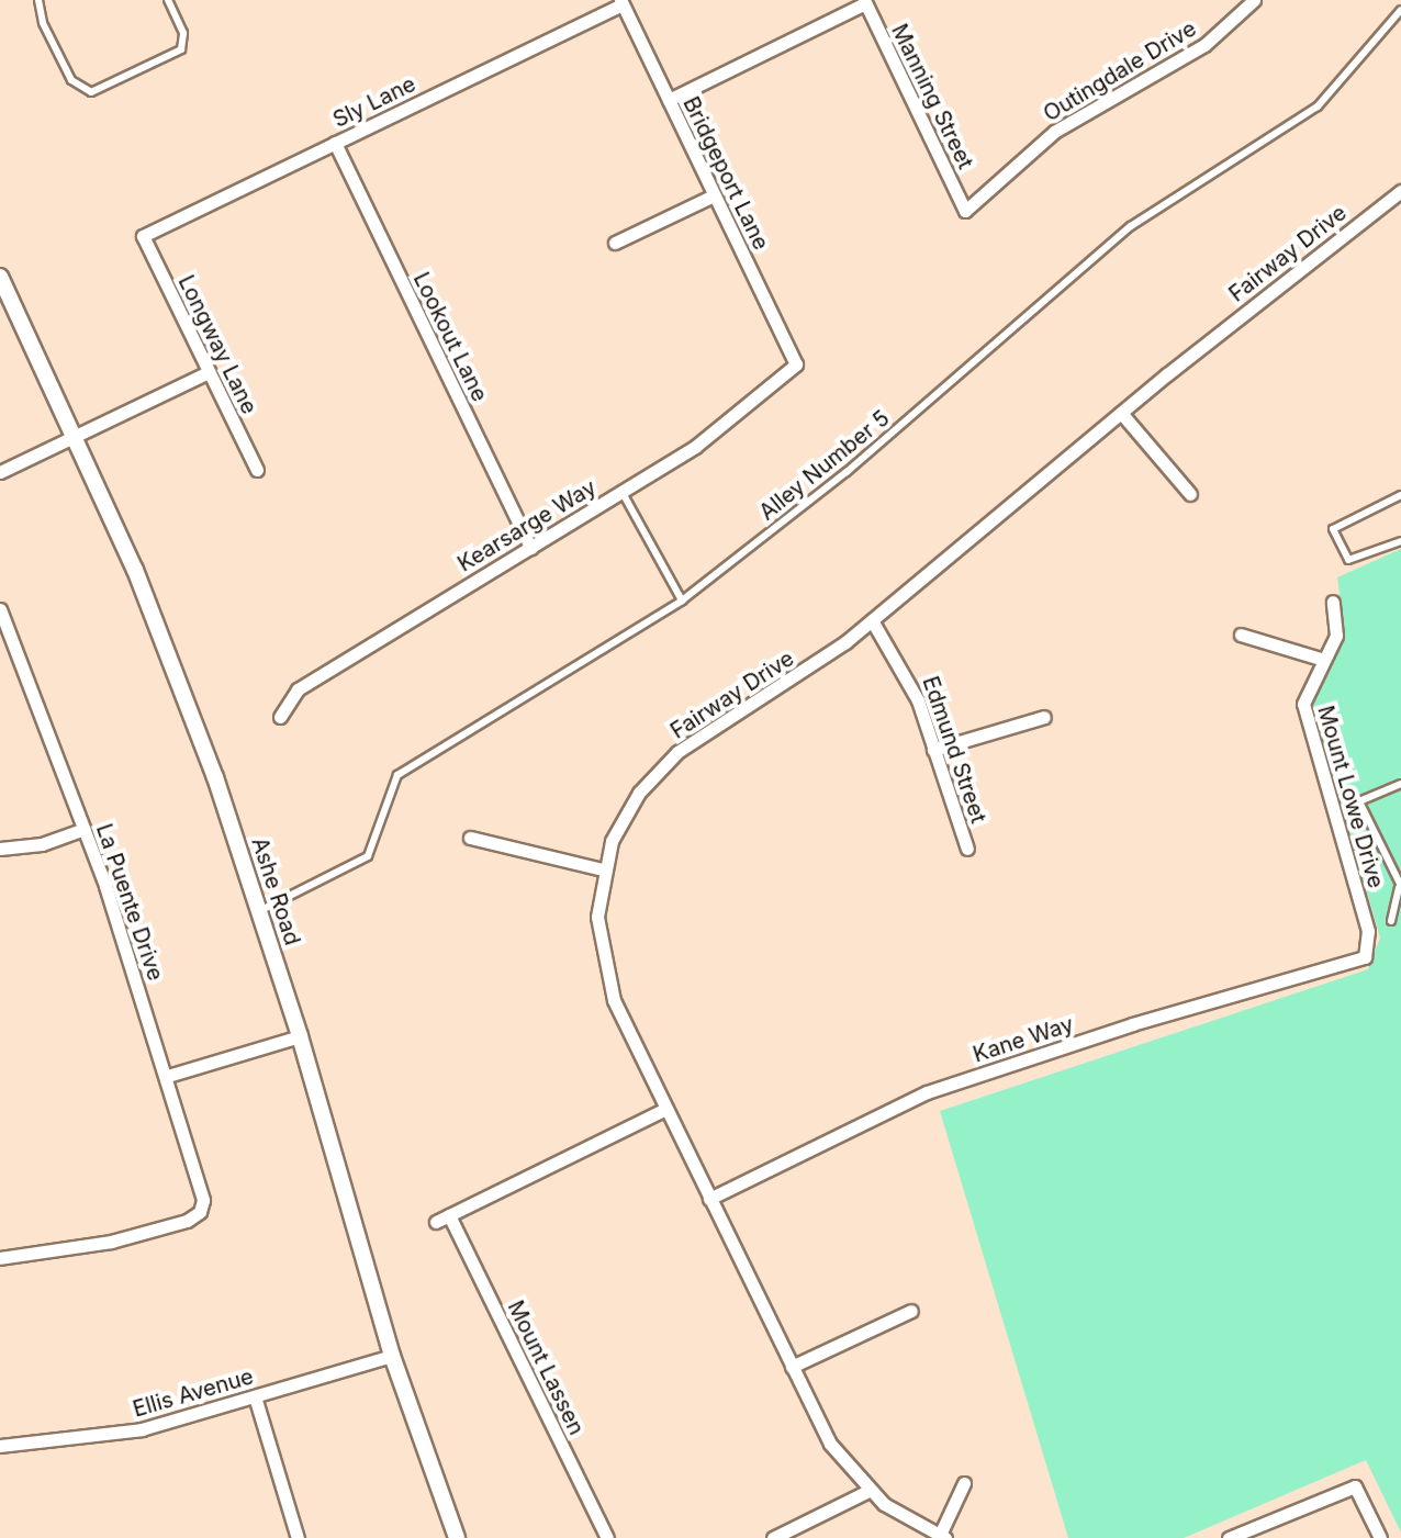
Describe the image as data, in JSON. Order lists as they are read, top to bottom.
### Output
{
  "streets": {
    "street": [
      "Outingdale Drive",
      "Manning Street",
      "Sly Lane",
      "Bridgeport Lane",
      "Fairway Drive",
      "Lookout Lane",
      "Longway Lane",
      "Kearsarge Way",
      "Edmund Street",
      "Mount Lowe Drive",
      "Ashe Road",
      "La Puente Drive",
      "Kane Way",
      "Mount Lassen",
      "Ellis Avenue"
    ],
    "lane": ["Alley Number 5"]
  },
  "crossings": [
    ["Outingdale Drive", "Manning Street"],
    ["Sly Lane", "Bridgeport Lane"],
    ["Sly Lane", "Lookout Lane"],
    ["Sly Lane", "Longway Lane"],
    ["Bridgeport Lane", "Kearsarge Way"],
    ["Fairway Drive", "Edmund Street"],
    ["Fairway Drive", "Kane Way"],
    ["Lookout Lane", "Kearsarge Way"],
    ["Alley Number 5", "Ashe Road"],
    ["Mount Lowe Drive", "Kane Way"],
    ["Ashe Road", "Ellis Avenue"]
  ]
}
